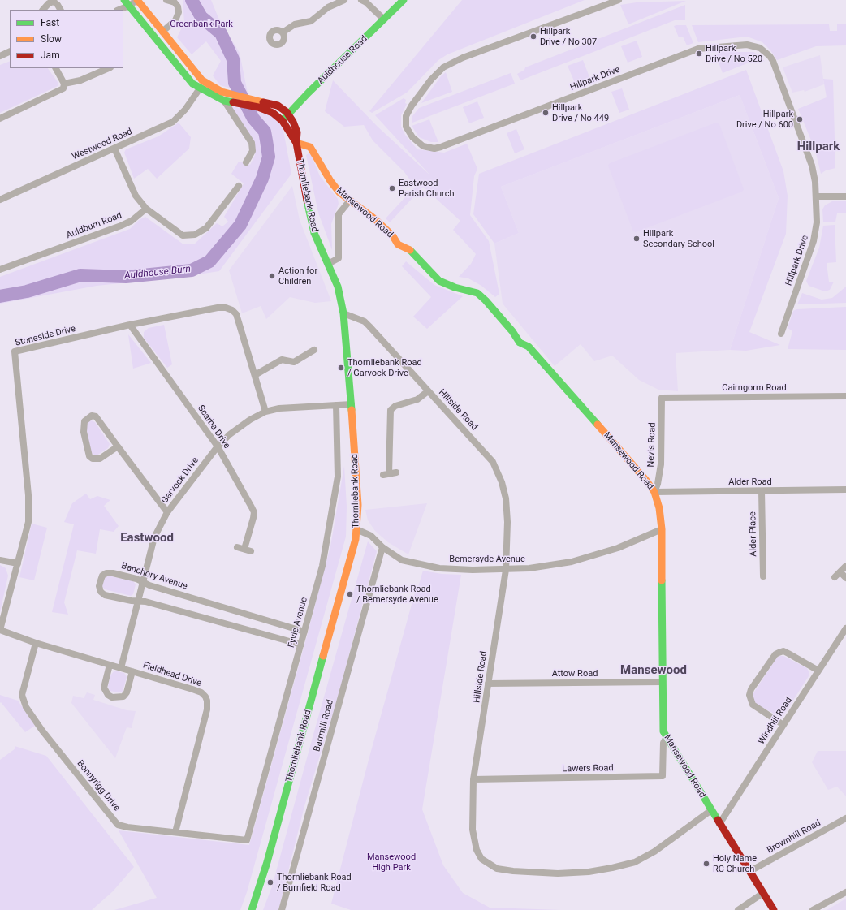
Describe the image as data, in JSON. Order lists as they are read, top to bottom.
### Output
{
  "streets": {
    "main road": ["Auldhouse Road", "Thornliebank Road", "Mansewood Road"],
    "street": [
      "Hillpark Drive",
      "Westwood Road",
      "Auldburn Road",
      "Stoneside Drive",
      "Cairngorm Road",
      "Hillside Road",
      "Scarba Drive",
      "Nevis Road",
      "Garvock Drive",
      "Alder Road",
      "Alder Place",
      "Bemersyde Avenue",
      "Banchory Avenue",
      "Fyvie Avenue",
      "Attow Road",
      "Fieldhead Drive",
      "Windhill Road",
      "Barrmill Road",
      "Lawers Road",
      "Bonnyrigg Drive",
      "Brownhill Road"
    ]
  },
  "crossings": [
    ["Auldhouse Road", "Thornliebank Road"],
    ["Westwood Road", "Thornliebank Road"],
    ["Thornliebank Road", "Mansewood Road"],
    ["Thornliebank Road", "Hillside Road"],
    ["Thornliebank Road", "Garvock Drive"],
    ["Thornliebank Road", "Bemersyde Avenue"],
    ["Mansewood Road", "Hillside Road"],
    ["Mansewood Road", "Nevis Road"],
    ["Mansewood Road", "Alder Road"],
    ["Mansewood Road", "Bemersyde Avenue"],
    ["Mansewood Road", "Attow Road"],
    ["Mansewood Road", "Windhill Road"],
    ["Mansewood Road", "Lawers Road"],
    ["Mansewood Road", "Brownhill Road"],
    ["Stoneside Drive", "Scarba Drive"],
    ["Stoneside Drive", "Garvock Drive"],
    ["Stoneside Drive", "Fieldhead Drive"],
    ["Cairngorm Road", "Nevis Road"],
    ["Hillside Road", "Bemersyde Avenue"],
    ["Hillside Road", "Attow Road"],
    ["Hillside Road", "Lawers Road"],
    ["Scarba Drive", "Garvock Drive"],
    ["Nevis Road", "Alder Road"],
    ["Garvock Drive", "Banchory Avenue"],
    ["Garvock Drive", "Fyvie Avenue"],
    ["Garvock Drive", "Fieldhead Drive"],
    ["Alder Road", "Alder Place"],
    ["Bemersyde Avenue", "Barrmill Road"],
    ["Banchory Avenue", "Fyvie Avenue"],
    ["Fyvie Avenue", "Bonnyrigg Drive"],
    ["Fieldhead Drive", "Bonnyrigg Drive"]
  ],
  "districts": ["Hillpark", "Eastwood", "Mansewood"],
  "water": ["Auldhouse Burn"],
  "parks": ["Greenbank Park", "Mansewood High Park"],
  "places": [
    "Hillpark Drive / No 307",
    "Hillpark Drive / No 520",
    "Hillpark Drive / No 449",
    "Hillpark Drive / No 600",
    "Eastwood Parish Church",
    "Hillpark Secondary School",
    "Action for Children",
    "Thornliebank Road / Garvock Drive",
    "Thornliebank Road / Bemersyde Avenue",
    "Holy Name RC Church",
    "Thornliebank Road / Burnfield Road"
  ],
  "legend": ["Fast", "Slow", "Jam"]
}
